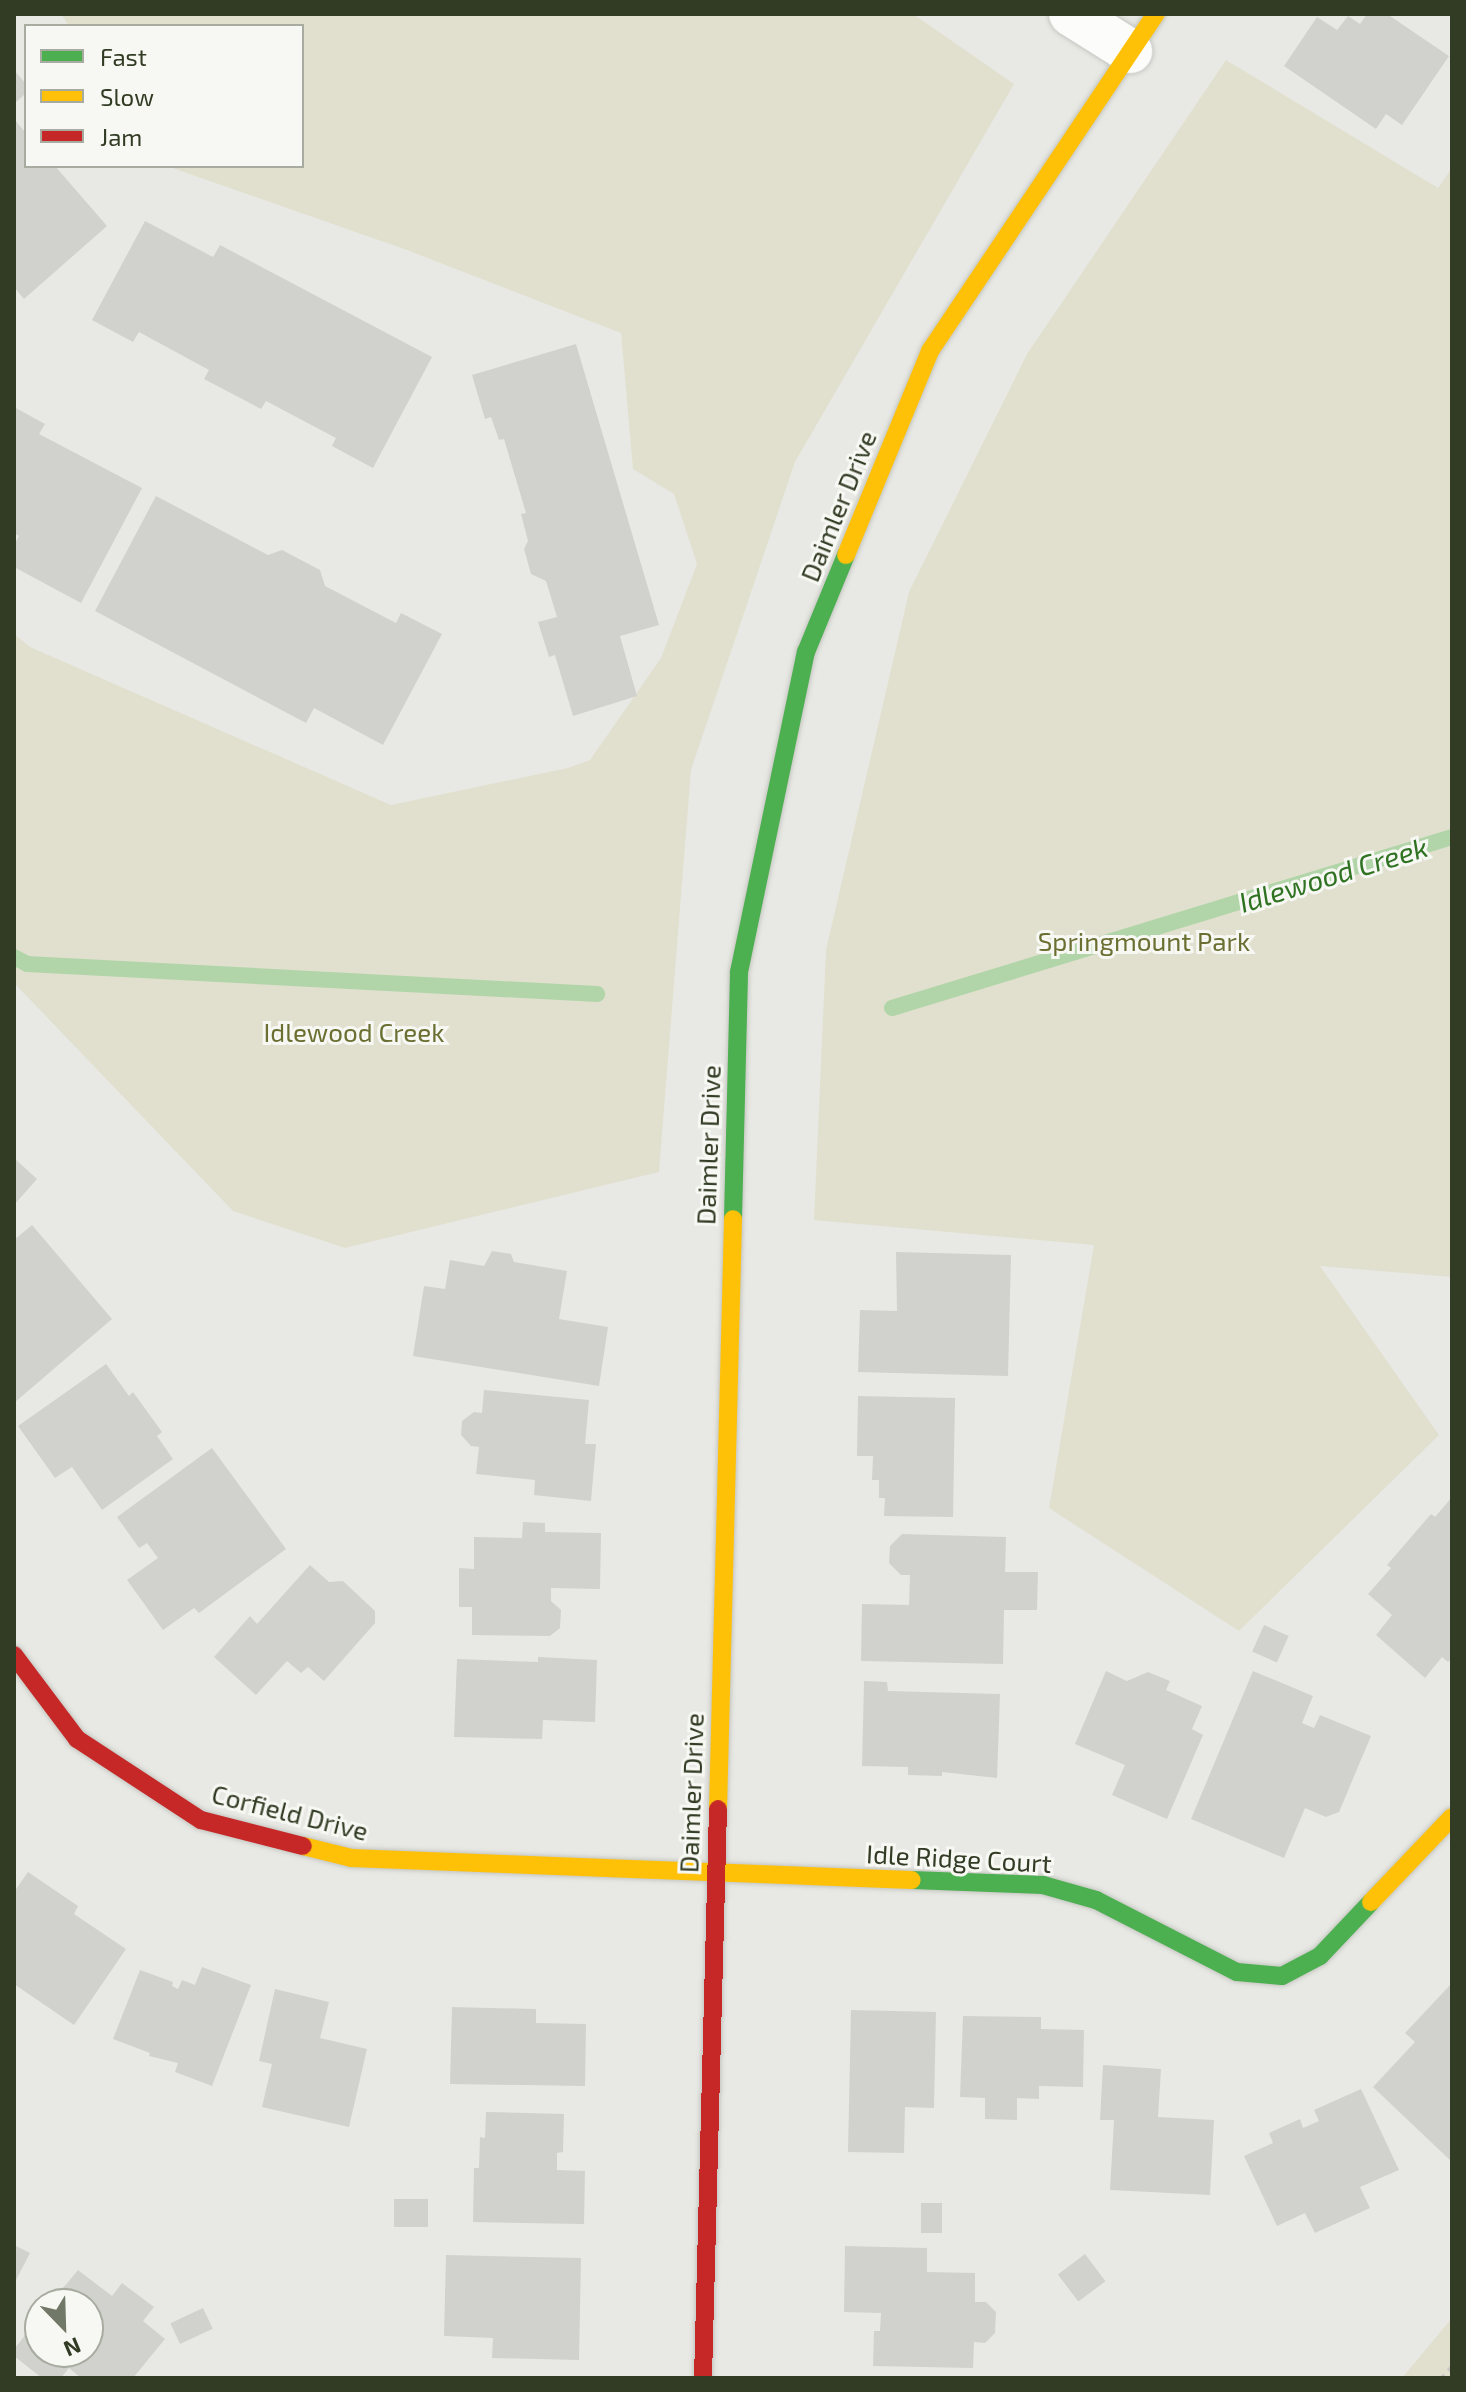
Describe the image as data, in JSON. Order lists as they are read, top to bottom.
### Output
{
  "streets": {
    "street": ["Daimler Drive", "Corfield Drive", "Idle Ridge Court"]
  },
  "crossings": [
    ["Daimler Drive", "Corfield Drive"],
    ["Daimler Drive", "Idle Ridge Court"],
    ["Corfield Drive", "Idle Ridge Court"]
  ],
  "water": ["Idlewood Creek"],
  "parks": ["Springmount Park", "Idlewood Creek"],
  "legend": ["Fast", "Slow", "Jam"],
  "north": "bottom right"
}
